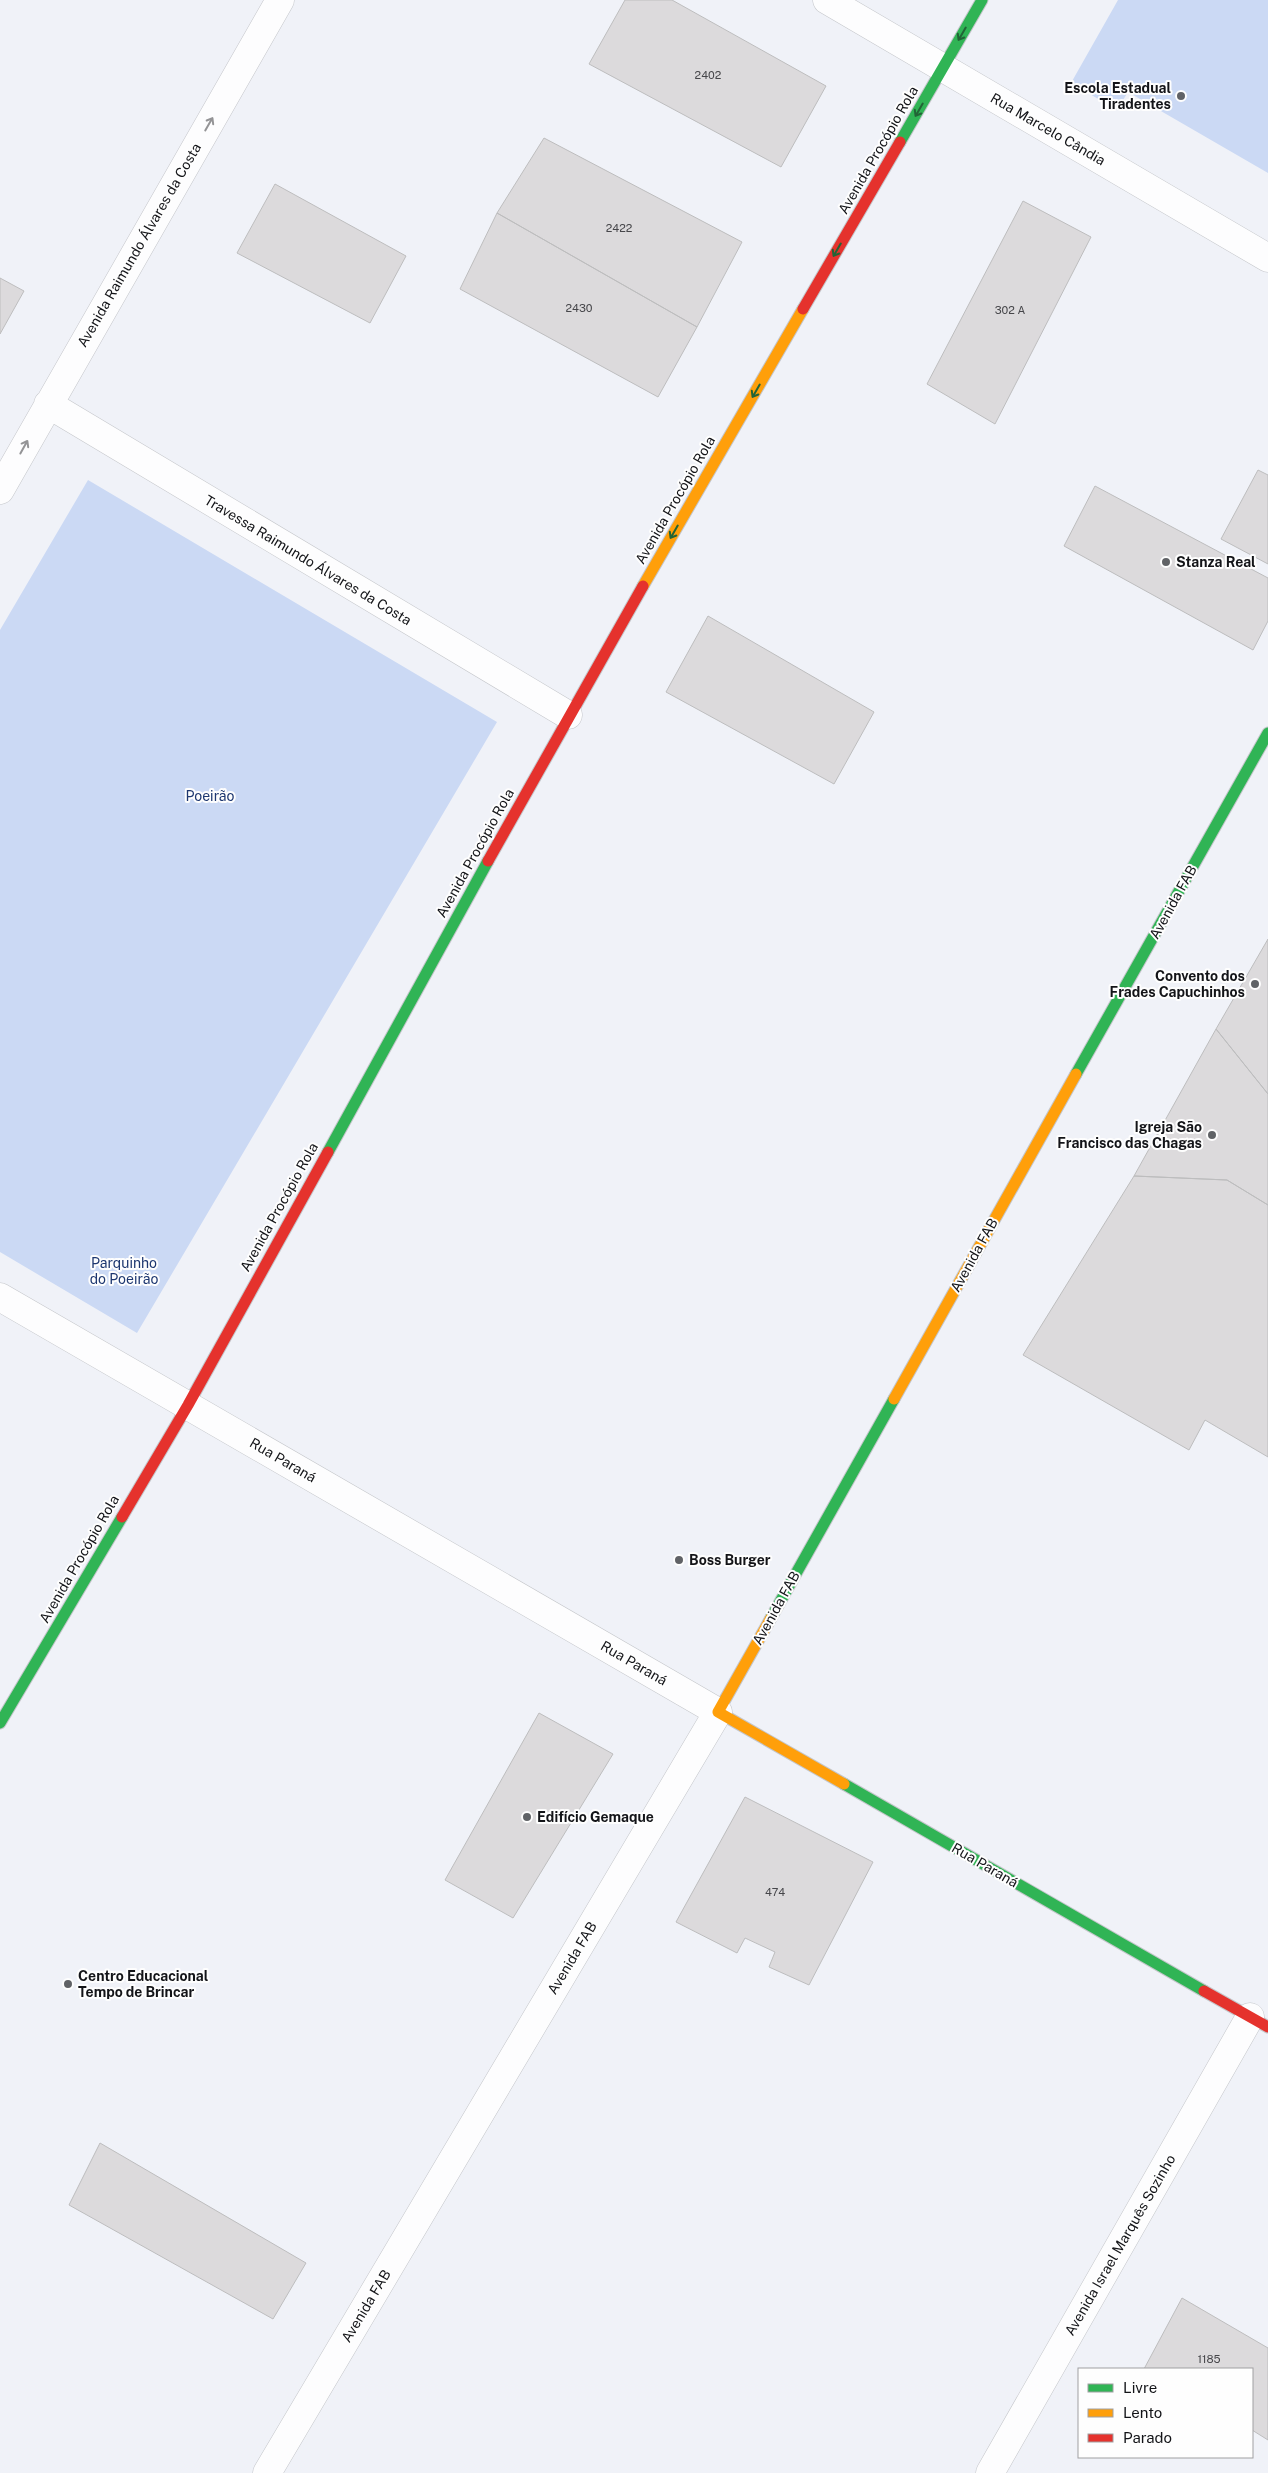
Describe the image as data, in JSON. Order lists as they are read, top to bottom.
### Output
{
  "streets": {
    "street": [
      "Rua Marcelo Cândia",
      "Avenida Procópio Rola",
      "Avenida Raimundo Álvares da Costa",
      "Travessa Raimundo Álvares da Costa",
      "Avenida FAB",
      "Rua Paraná",
      "Avenida Israel Marquês Sozinho"
    ]
  },
  "crossings": [
    ["Rua Marcelo Cândia", "Avenida Procópio Rola"],
    ["Avenida Procópio Rola", "Travessa Raimundo Álvares da Costa"],
    ["Avenida Procópio Rola", "Rua Paraná"],
    ["Avenida Raimundo Álvares da Costa", "Travessa Raimundo Álvares da Costa"],
    ["Avenida FAB", "Rua Paraná"],
    ["Rua Paraná", "Avenida Israel Marquês Sozinho"]
  ],
  "one_way": ["Avenida Procópio Rola", "Avenida Raimundo Álvares da Costa"],
  "parks": ["Poeirão", "Parquinho do Poeirão"],
  "places": [
    "Escola Estadual Tiradentes",
    "Stanza Real",
    "Convento dos Frades Capuchinhos",
    "Igreja São Francisco das Chagas",
    "Boss Burger",
    "Edifício Gemaque",
    "Centro Educacional Tempo de Brincar"
  ],
  "house_numbers": [
    "2402",
    "2422",
    "2430",
    "302 A",
    "474",
    "1185"
  ],
  "legend": ["Livre", "Lento", "Parado"]
}
